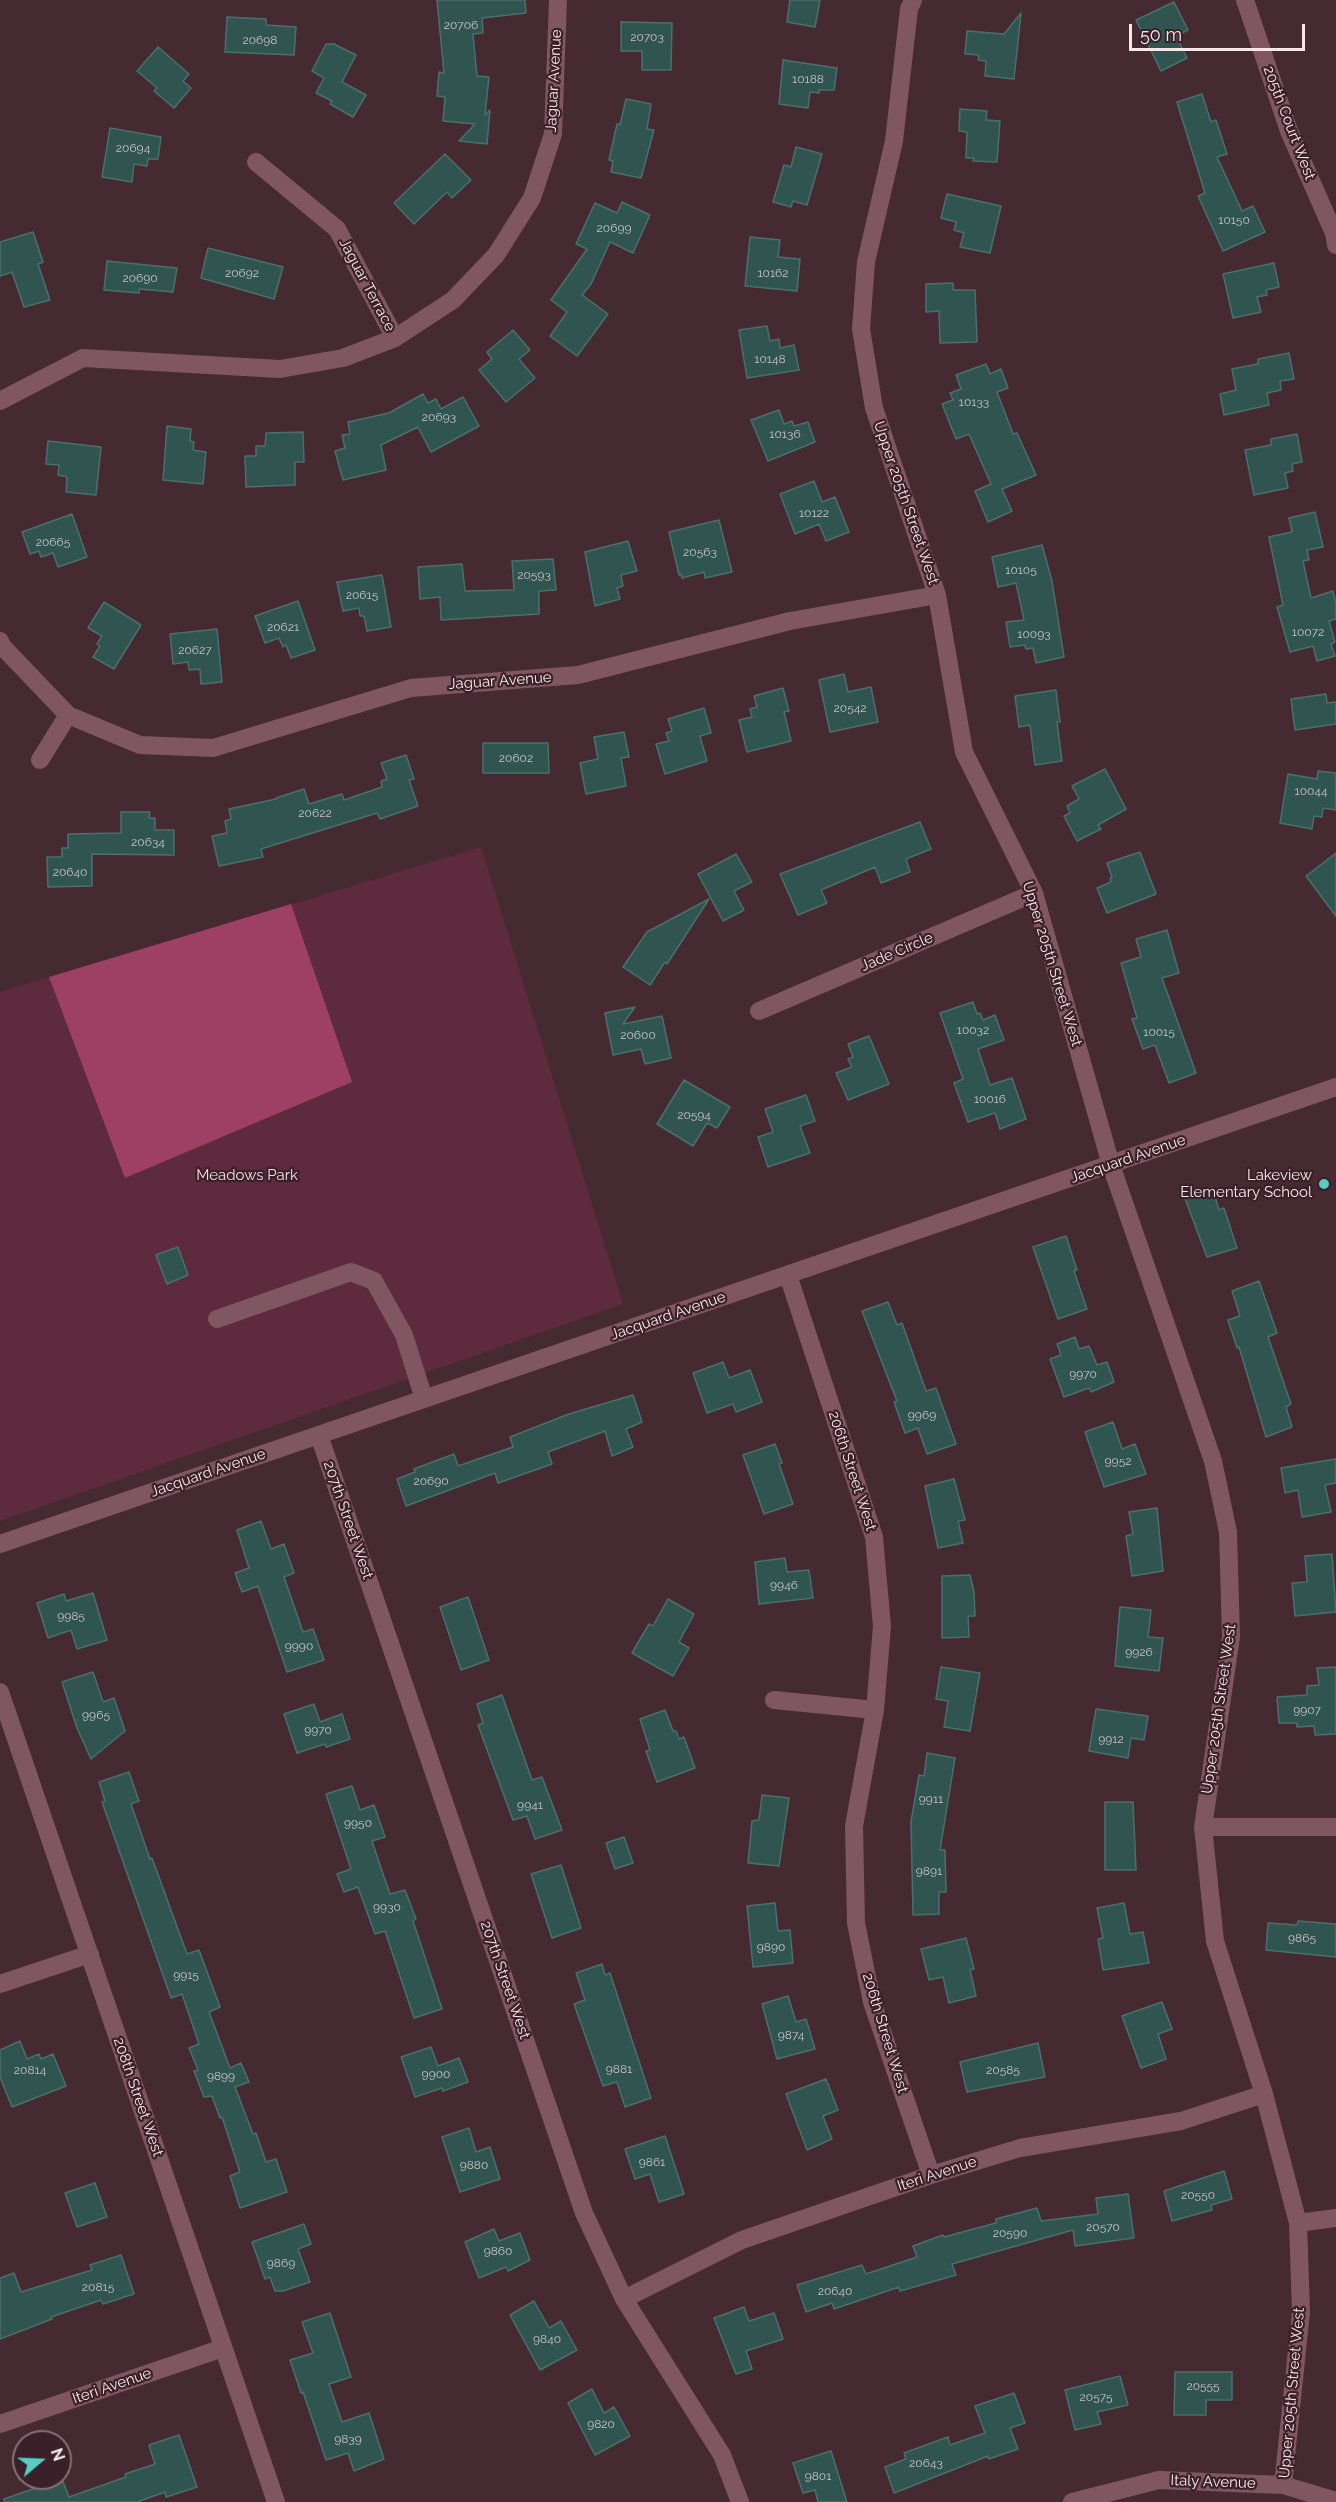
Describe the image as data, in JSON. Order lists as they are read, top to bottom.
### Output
{
  "streets": {
    "street": [
      "Jaguar Avenue",
      "205th Court West",
      "Jaguar Terrace",
      "Upper 205th Street West",
      "Jade Circle",
      "Jacquard Avenue",
      "206th Street West",
      "207th Street West",
      "208th Street West",
      "Iteri Avenue",
      "Italy Avenue"
    ]
  },
  "crossings": [
    ["Jaguar Avenue", "Jaguar Terrace"],
    ["Jaguar Avenue", "Upper 205th Street West"],
    ["Upper 205th Street West", "Jade Circle"],
    ["Upper 205th Street West", "Jacquard Avenue"],
    ["Upper 205th Street West", "Iteri Avenue"],
    ["Upper 205th Street West", "Italy Avenue"],
    ["Jacquard Avenue", "206th Street West"],
    ["Jacquard Avenue", "207th Street West"],
    ["206th Street West", "Iteri Avenue"],
    ["207th Street West", "Iteri Avenue"],
    ["208th Street West", "Iteri Avenue"]
  ],
  "parks": ["Meadows Park"],
  "places": ["Lakeview Elementary School"],
  "house_numbers": [
    "20706",
    "20703",
    "20698",
    "10188",
    "20694",
    "10150",
    "20699",
    "20692",
    "10162",
    "20690",
    "10148",
    "10133",
    "20693",
    "10136",
    "10122",
    "20665",
    "20563",
    "10105",
    "20593",
    "20615",
    "20621",
    "10072",
    "10093",
    "20627",
    "20542",
    "20602",
    "10044",
    "20622",
    "20634",
    "20640",
    "10032",
    "10015",
    "20600",
    "10016",
    "20594",
    "9970",
    "9969",
    "9952",
    "20690",
    "9946",
    "9985",
    "9990",
    "9926",
    "9907",
    "9965",
    "9970",
    "9912",
    "9911",
    "9941",
    "9950",
    "9891",
    "9930",
    "9865",
    "9890",
    "9915",
    "9874",
    "9881",
    "20814",
    "20585",
    "9900",
    "9899",
    "9861",
    "9880",
    "20550",
    "20570",
    "20590",
    "9860",
    "9869",
    "20815",
    "20640",
    "9840",
    "20555",
    "20575",
    "9820",
    "9839",
    "20643",
    "9801"
  ],
  "scale_bar": "50 m",
  "north": "right"
}
